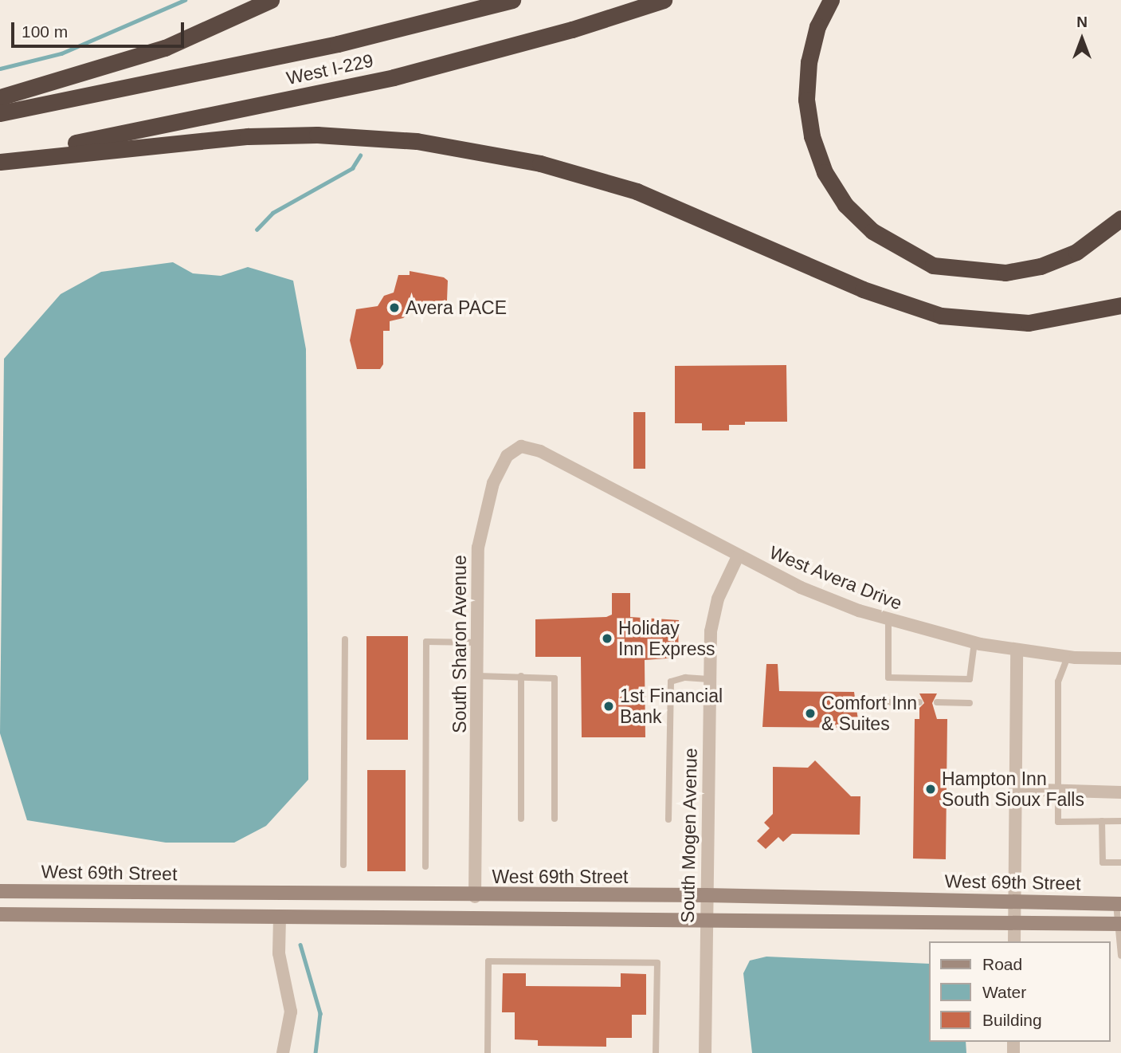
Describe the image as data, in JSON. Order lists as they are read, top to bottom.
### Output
{
  "streets": {
    "highway": ["West I-229"],
    "street": [
      "West Avera Drive",
      "South Sharon Avenue",
      "South Mogen Avenue",
      "West 69th Street"
    ]
  },
  "crossings": [
    ["West Avera Drive", "South Sharon Avenue"],
    ["West Avera Drive", "South Mogen Avenue"],
    ["South Sharon Avenue", "West 69th Street"],
    ["South Mogen Avenue", "West 69th Street"]
  ],
  "places": [
    "Avera PACE",
    "Holiday Inn Express",
    "1st Financial Bank",
    "Comfort Inn & Suites",
    "Hampton Inn South Sioux Falls"
  ],
  "legend": ["Road", "Water", "Building"],
  "scale_bar": "100 m",
  "north": "top"
}
